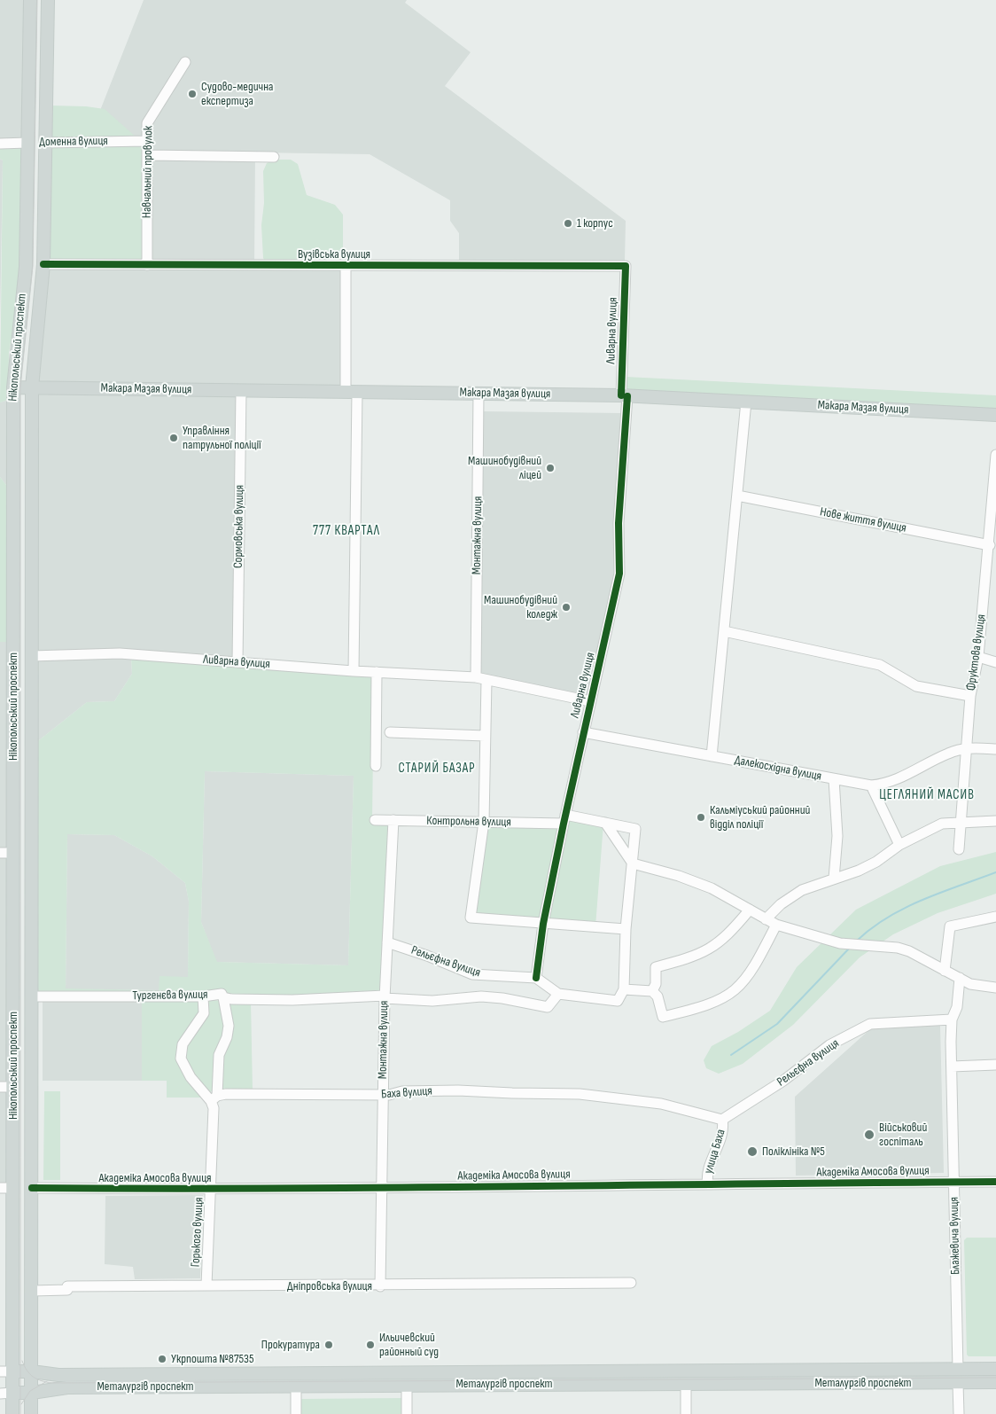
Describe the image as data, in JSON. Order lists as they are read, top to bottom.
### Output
{
  "streets": {
    "main road": [
      "Доменна вулиця",
      "Ливарна вулиця",
      "Нікопольський проспект",
      "Макара Мазая вулиця",
      "Блажевича вулиця",
      "Металургів проспект"
    ],
    "street": [
      "Навчальний провулок",
      "Вузівська вулиця",
      "Нове життя вулиця",
      "Сормовська вулиця",
      "Монтажна вулиця",
      "Фруктова вулиця",
      "Далекосхідна вулиця",
      "Контрольна вулиця",
      "Рельєфна вулиця",
      "Тургенєва вулиця",
      "Баха вулиця",
      "улица Баха",
      "Академіка Амосова вулиця",
      "Горького вулиця",
      "Дніпровська вулиця"
    ]
  },
  "crossings": [
    ["Доменна вулиця", "Навчальний провулок"],
    ["Доменна вулиця", "Нікопольський проспект"],
    ["Навчальний провулок", "Вузівська вулиця"],
    ["Вузівська вулиця", "Ливарна вулиця"],
    ["Вузівська вулиця", "Нікопольський проспект"],
    ["Ливарна вулиця", "Нікопольський проспект"],
    ["Ливарна вулиця", "Макара Мазая вулиця"],
    ["Ливарна вулиця", "Сормовська вулиця"],
    ["Ливарна вулиця", "Монтажна вулиця"],
    ["Ливарна вулиця", "Далекосхідна вулиця"],
    ["Ливарна вулиця", "Контрольна вулиця"],
    ["Ливарна вулиця", "Рельєфна вулиця"],
    ["Нікопольський проспект", "Макара Мазая вулиця"],
    ["Нікопольський проспект", "Тургенєва вулиця"],
    ["Нікопольський проспект", "Академіка Амосова вулиця"],
    ["Нікопольський проспект", "Дніпровська вулиця"],
    ["Нікопольський проспект", "Металургів проспект"],
    ["Макара Мазая вулиця", "Сормовська вулиця"],
    ["Макара Мазая вулиця", "Монтажна вулиця"],
    ["Нове життя вулиця", "Фруктова вулиця"],
    ["Монтажна вулиця", "Контрольна вулиця"],
    ["Монтажна вулиця", "Рельєфна вулиця"],
    ["Монтажна вулиця", "Тургенєва вулиця"],
    ["Монтажна вулиця", "Баха вулиця"],
    ["Монтажна вулиця", "Академіка Амосова вулиця"],
    ["Монтажна вулиця", "Дніпровська вулиця"],
    ["Фруктова вулиця", "Далекосхідна вулиця"],
    ["Рельєфна вулиця", "Тургенєва вулиця"],
    ["Рельєфна вулиця", "Баха вулиця"],
    ["Рельєфна вулиця", "улица Баха"],
    ["Рельєфна вулиця", "Блажевича вулиця"],
    ["Тургенєва вулиця", "Горького вулиця"],
    ["Баха вулиця", "улица Баха"],
    ["Баха вулиця", "Горького вулиця"],
    ["улица Баха", "Академіка Амосова вулиця"],
    ["Академіка Амосова вулиця", "Горького вулиця"],
    ["Академіка Амосова вулиця", "Блажевича вулиця"],
    ["Горького вулиця", "Дніпровська вулиця"],
    ["Блажевича вулиця", "Металургів проспект"]
  ],
  "districts": ["777 КВАРТАЛ", "СТАРИЙ БАЗАР", "ЦЕГЛЯНИЙ МАСИВ"],
  "places": [
    "Судово-медична експертиза",
    "1 корпус",
    "Управління патрульної поліції",
    "Машинобудівний ліцей",
    "Машинобудівний коледж",
    "Кальміуський районний відділ поліції",
    "Військовий госпіталь",
    "Поліклініка №5",
    "Прокуратура",
    "Ильичевский районный суд",
    "Укрпошта №87535"
  ]
}
